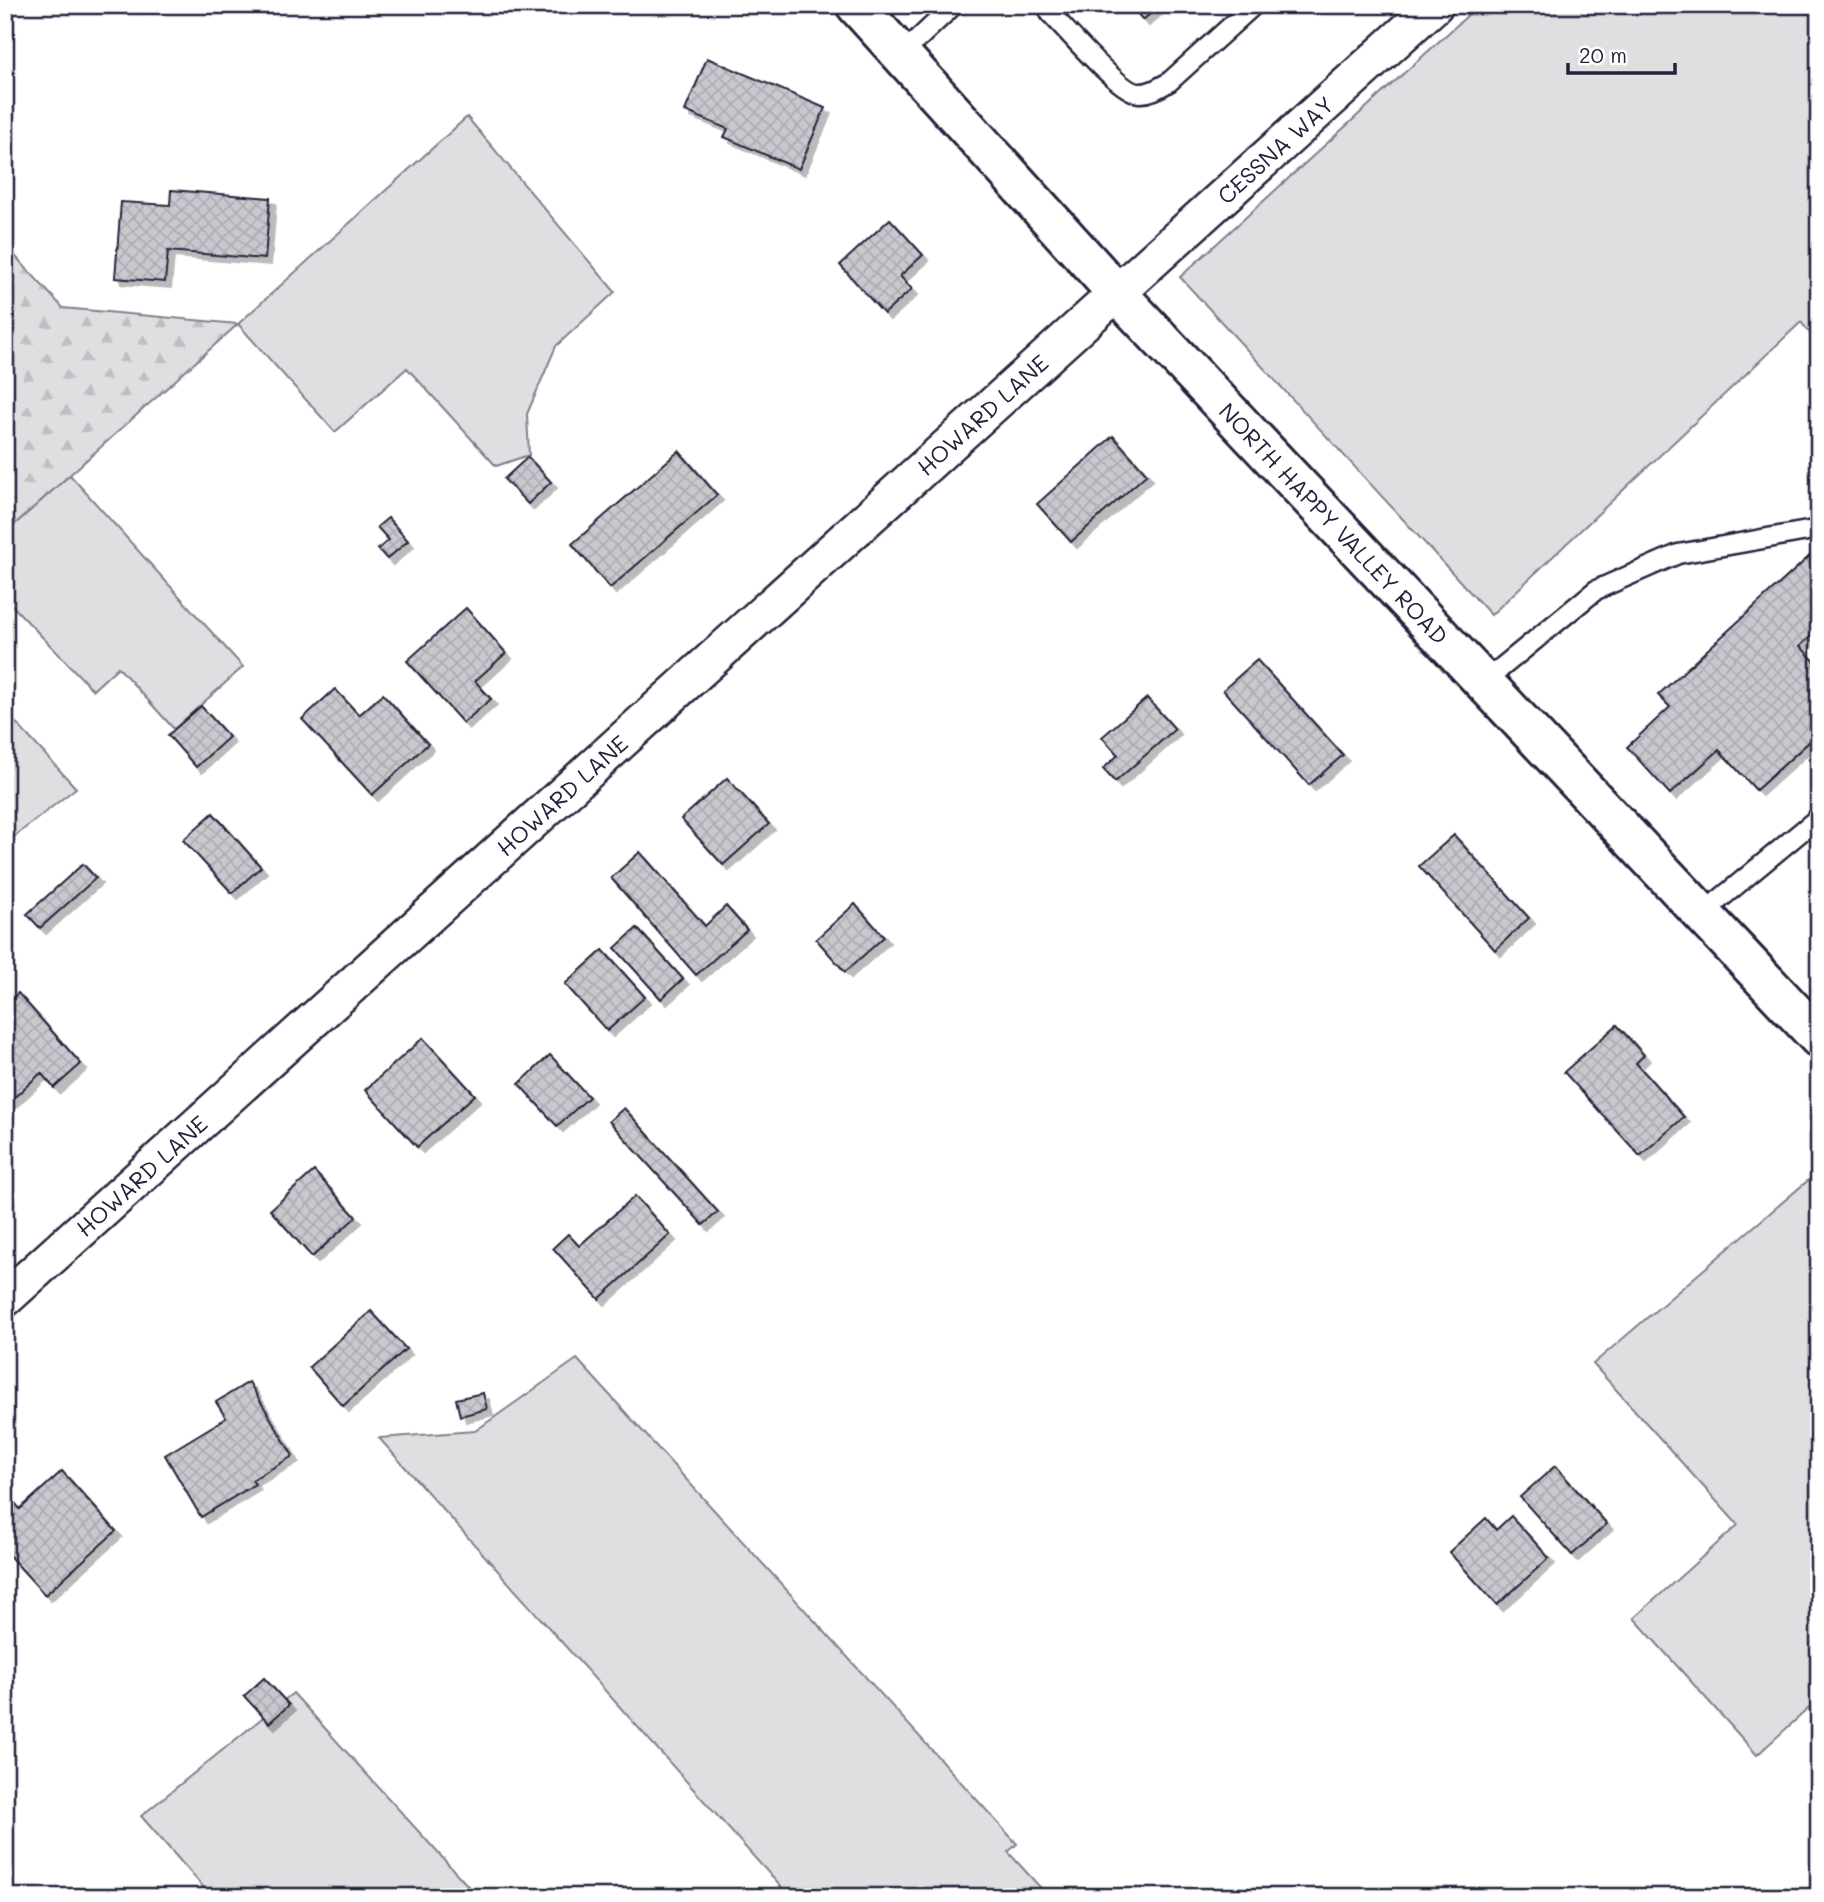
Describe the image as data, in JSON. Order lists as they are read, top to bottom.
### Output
{
  "streets": {
    "main road": ["NORTH HAPPY VALLEY ROAD"],
    "street": ["CESSNA WAY", "HOWARD LANE"]
  },
  "crossings": [
    ["CESSNA WAY", "HOWARD LANE"],
    ["CESSNA WAY", "NORTH HAPPY VALLEY ROAD"],
    ["HOWARD LANE", "NORTH HAPPY VALLEY ROAD"]
  ],
  "scale_bar": "20 m"
}
